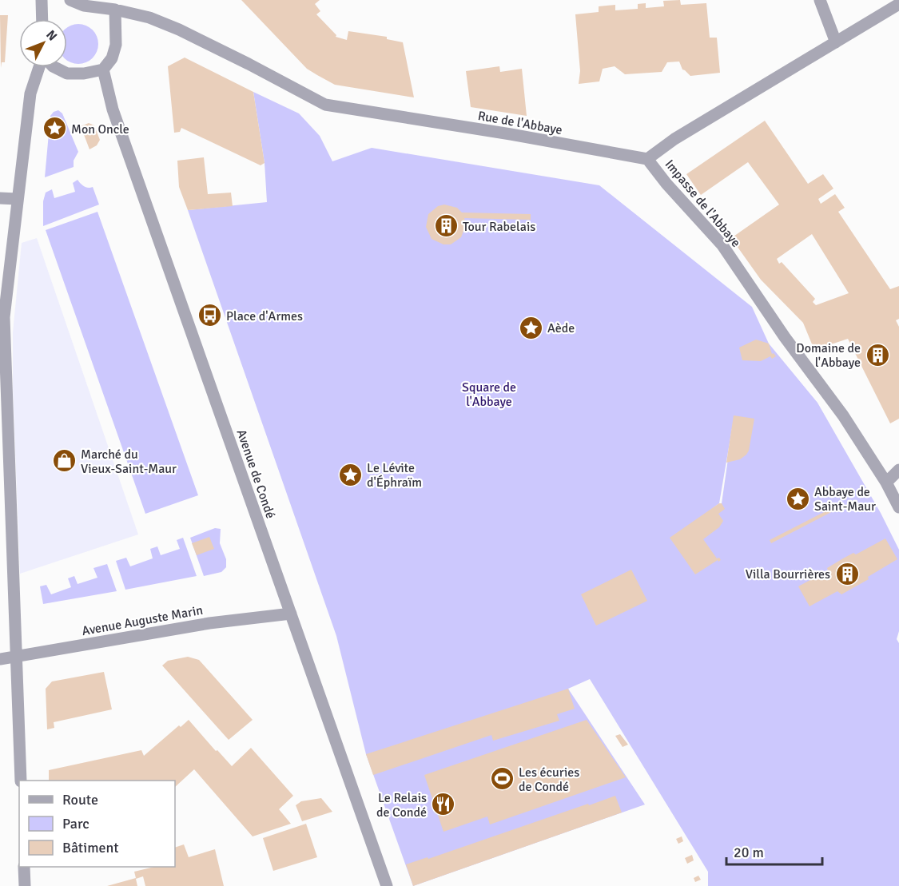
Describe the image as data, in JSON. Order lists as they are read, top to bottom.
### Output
{
  "streets": {
    "street": [
      "Rue de l'Abbaye",
      "Impasse de l'Abbaye",
      "Avenue de Condé",
      "Avenue Auguste Marin"
    ]
  },
  "crossings": [
    ["Rue de l'Abbaye", "Impasse de l'Abbaye"],
    ["Avenue de Condé", "Avenue Auguste Marin"]
  ],
  "parks": ["Square de l'Abbaye"],
  "places": {
    "place": [
      "Mon Oncle",
      "Aède",
      "Le Lévite d'Éphraïm",
      "Abbaye de Saint-Maur"
    ],
    "building": ["Tour Rabelais", "Domaine de l'Abbaye", "Villa Bourrières"],
    "bus stop": ["Place d'Armes"],
    "shop": ["Marché du Vieux-Saint-Maur"],
    "sports": ["Les écuries de Condé"],
    "restaurant": ["Le Relais de Condé"]
  },
  "legend": ["Route", "Parc", "Bâtiment"],
  "scale_bar": "20 m",
  "north": "top right"
}
